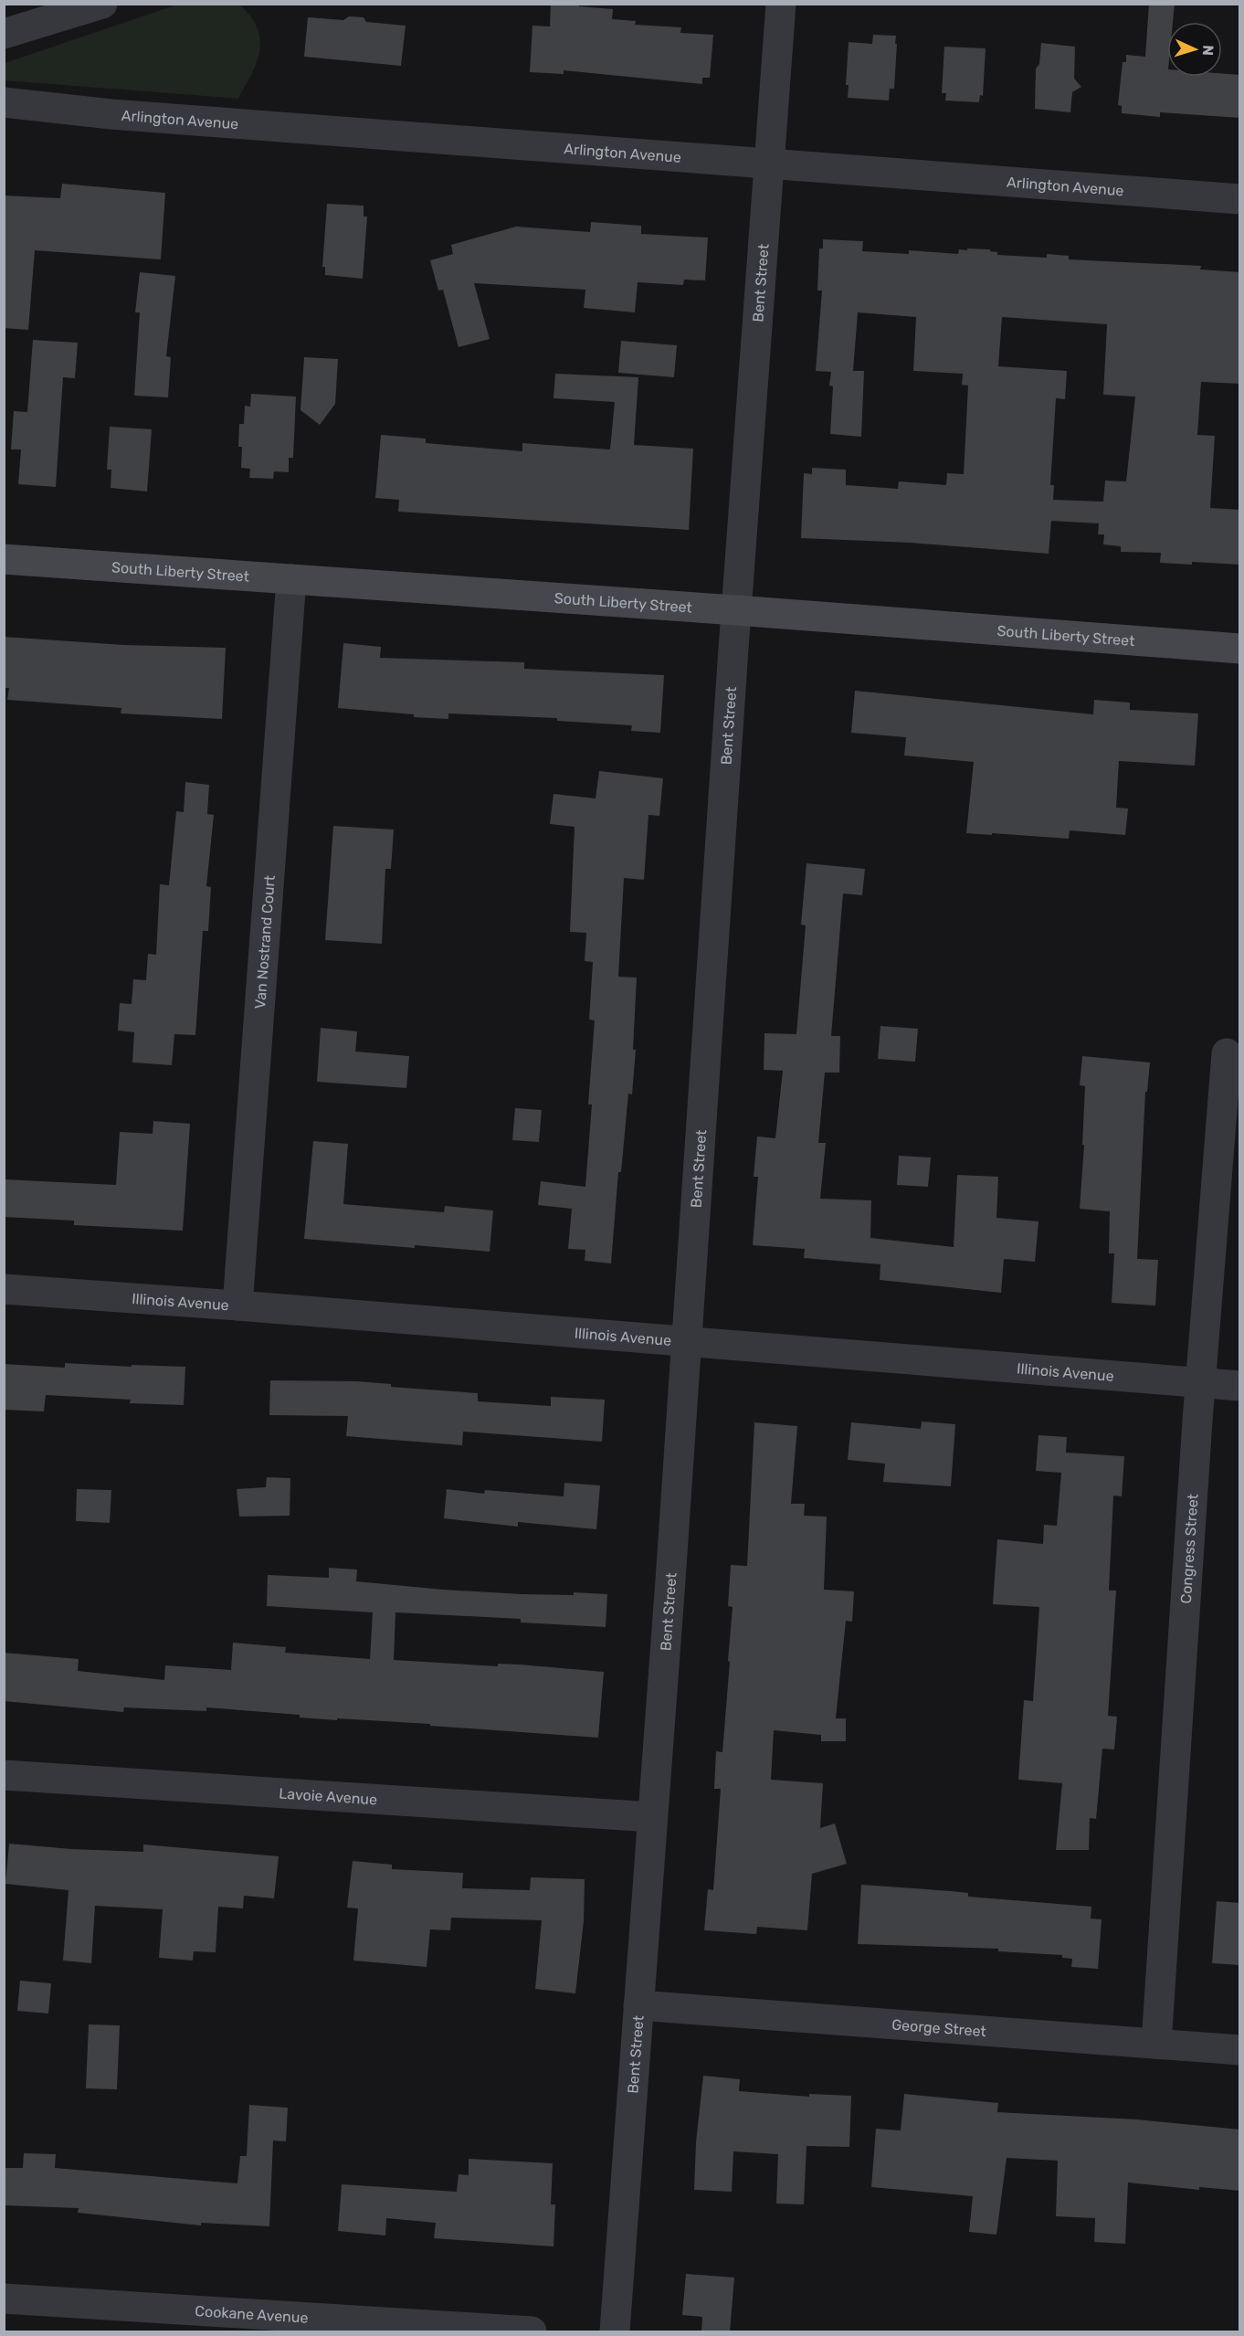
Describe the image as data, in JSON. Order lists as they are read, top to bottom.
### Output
{
  "streets": {
    "main road": ["South Liberty Street"],
    "street": [
      "Arlington Avenue",
      "Bent Street",
      "Van Nostrand Court",
      "Illinois Avenue",
      "Congress Street",
      "Lavoie Avenue",
      "George Street",
      "Cookane Avenue"
    ]
  },
  "crossings": [
    ["Arlington Avenue", "Bent Street"],
    ["Bent Street", "South Liberty Street"],
    ["Bent Street", "Illinois Avenue"],
    ["Bent Street", "Lavoie Avenue"],
    ["Bent Street", "George Street"],
    ["South Liberty Street", "Van Nostrand Court"],
    ["Van Nostrand Court", "Illinois Avenue"],
    ["Illinois Avenue", "Congress Street"],
    ["Congress Street", "George Street"]
  ],
  "north": "right"
}
